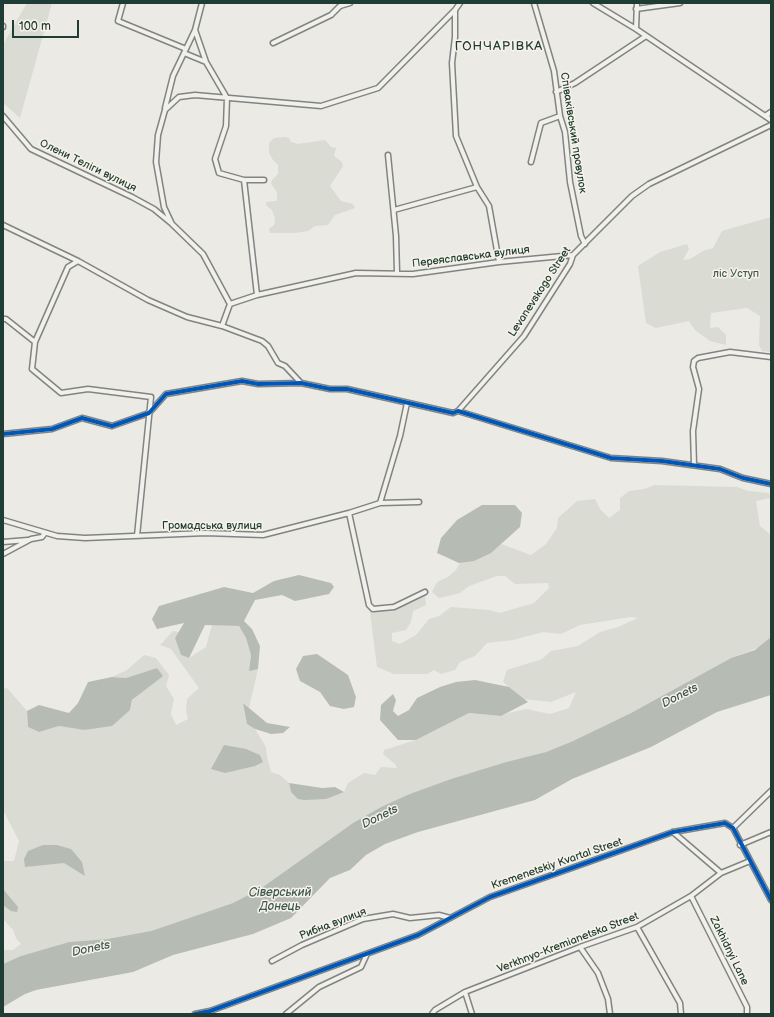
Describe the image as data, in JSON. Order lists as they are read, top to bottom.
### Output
{
  "streets": {
    "street": [
      "Співаківський провулок",
      "Олени Теліги вулиця",
      "Переяславська вулиця",
      "Levanevskogo Street",
      "Громадська вулиця",
      "Kremenetskiy Kvartal Street",
      "Рибна вулиця",
      "Verkhnyo-Kremianetska Street",
      "Zakhidnyi Lane"
    ]
  },
  "crossings": [
    ["Співаківський провулок", "Levanevskogo Street"],
    ["Олени Теліги вулиця", "Переяславська вулиця"],
    ["Переяславська вулиця", "Levanevskogo Street"],
    ["Kremenetskiy Kvartal Street", "Рибна вулиця"],
    ["Verkhnyo-Kremianetska Street", "Zakhidnyi Lane"]
  ],
  "districts": ["ГОНЧАРІВКА"],
  "water": ["Donets", "Сіверський Донець"],
  "parks": ["ліс Уступ"],
  "scale_bar": "100 m"
}
